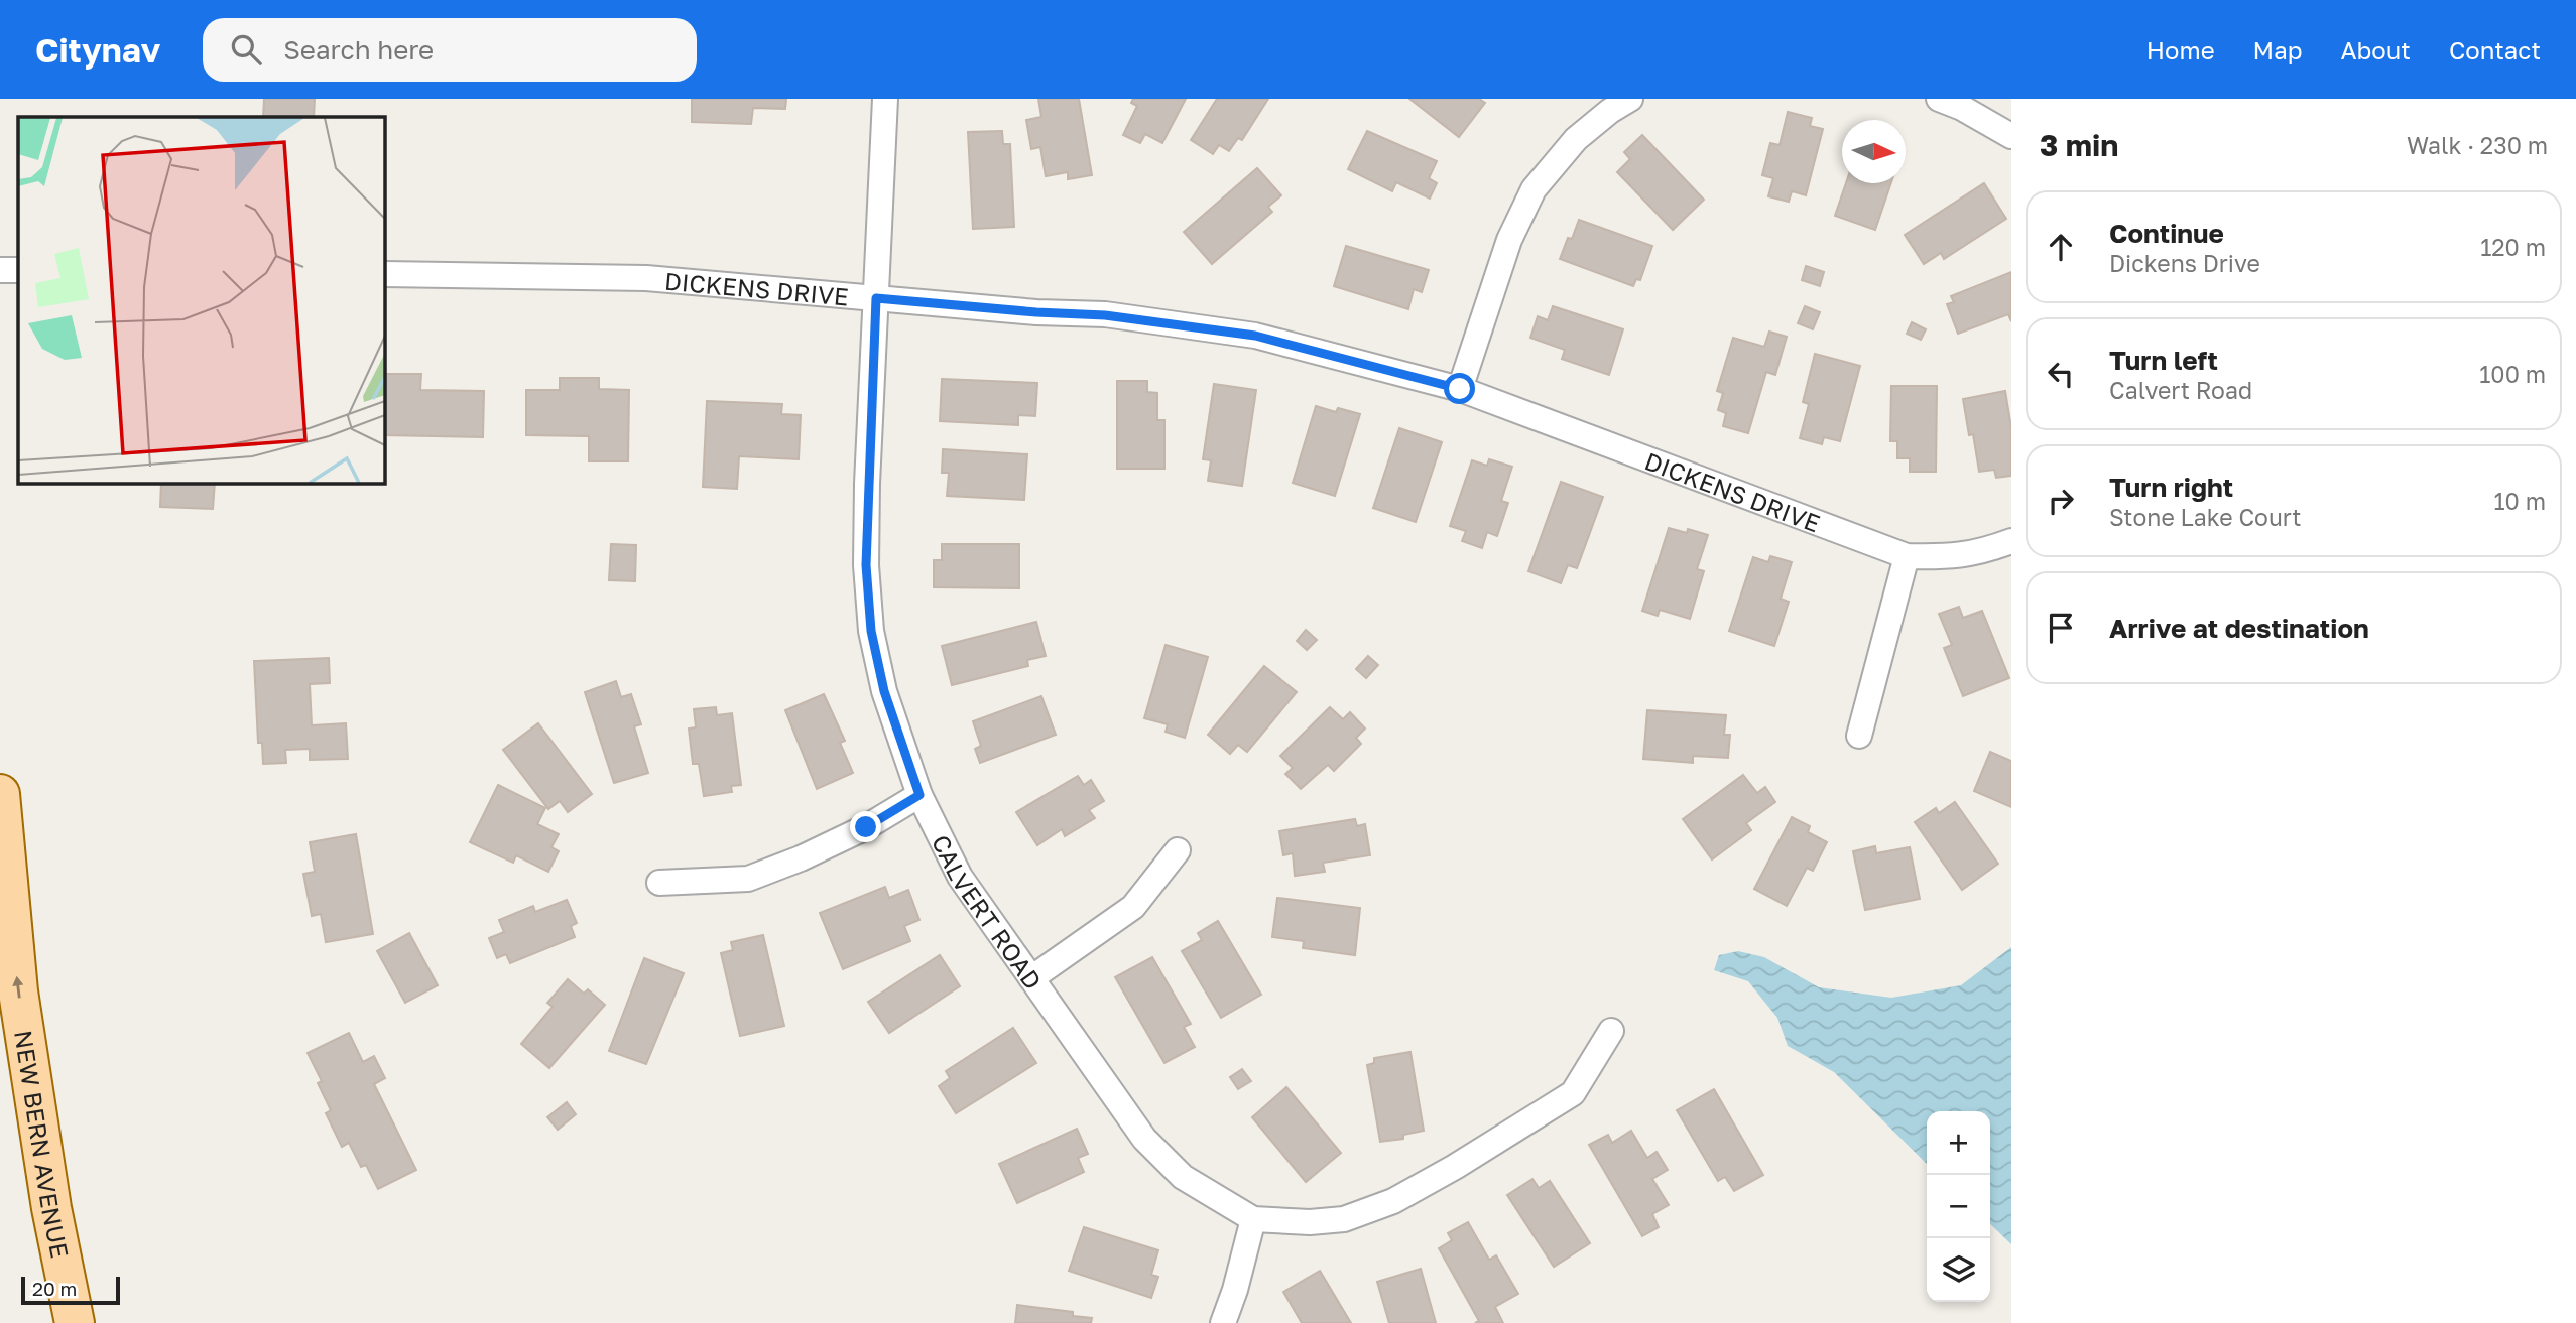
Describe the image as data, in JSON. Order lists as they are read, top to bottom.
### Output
{
  "streets": {
    "main road": ["NEW BERN AVENUE"],
    "street": ["DICKENS DRIVE", "CALVERT ROAD"]
  },
  "crossings": [
    ["DICKENS DRIVE", "CALVERT ROAD"]
  ],
  "one_way": ["NEW BERN AVENUE"],
  "scale_bar": "20 m",
  "north": "right",
  "page": {
    "header": "Citynav",
    "search": "Search here",
    "nav": [
      "Home",
      "Map",
      "About",
      "Contact"
    ],
    "heading": ["3 min", "Walk · 230 m"],
    "list": [
      ["Continue", "Dickens Drive", "120 m"],
      ["Turn left", "Calvert Road", "100 m"],
      ["Turn right", "Stone Lake Court", "10 m"],
      "Arrive at destination"
    ],
    "map_buttons": ["+", "−"],
    "scale": "20 m"
  }
}
